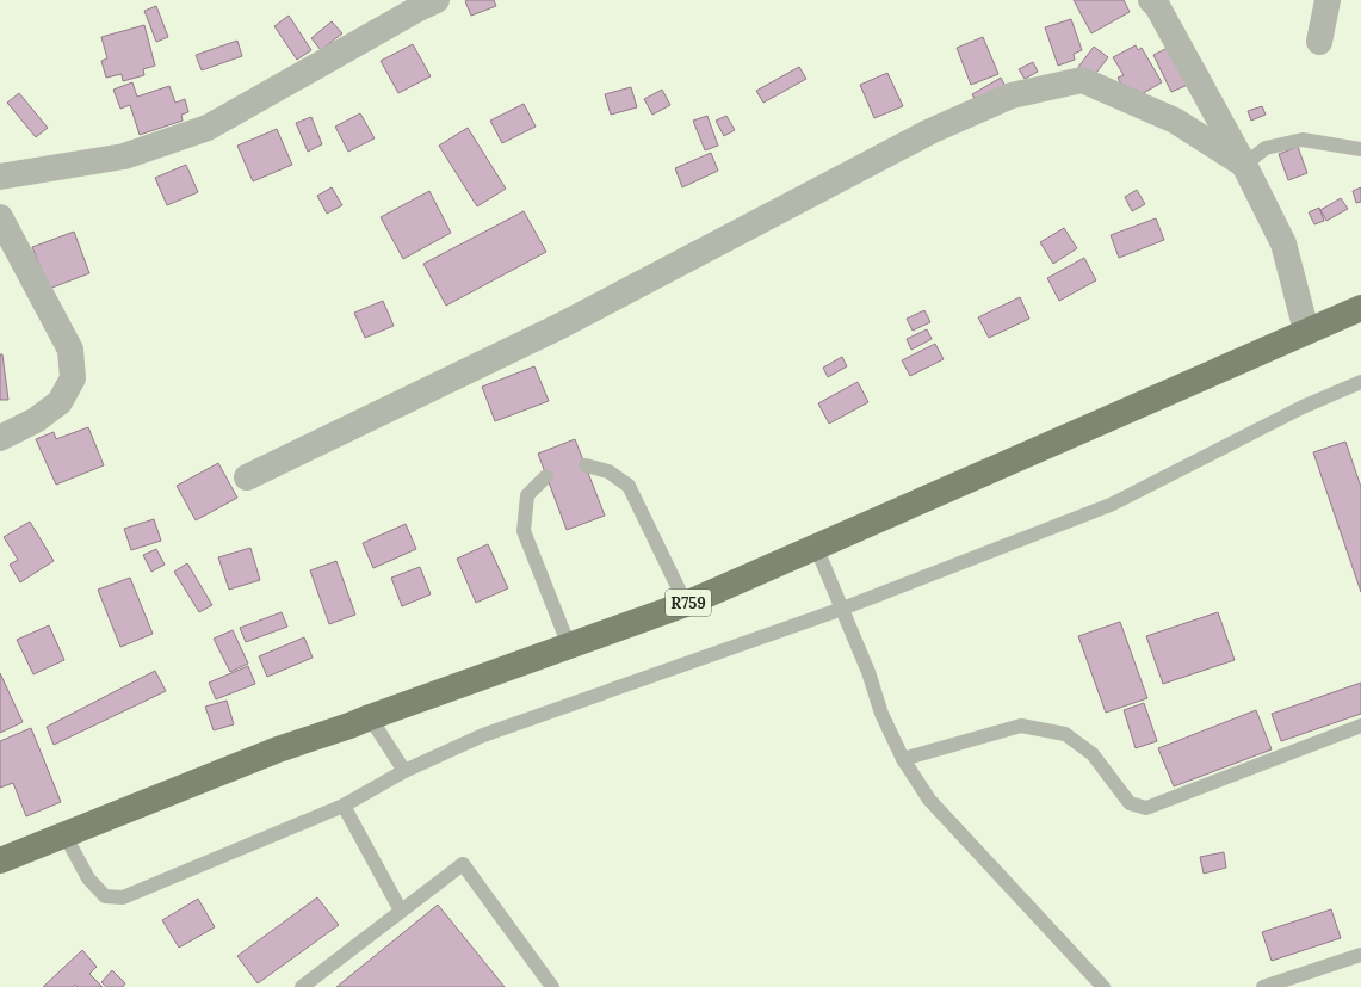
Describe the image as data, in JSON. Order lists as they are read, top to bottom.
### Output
{
  "streets": {
    "main road": ["R759"]
  }
}
